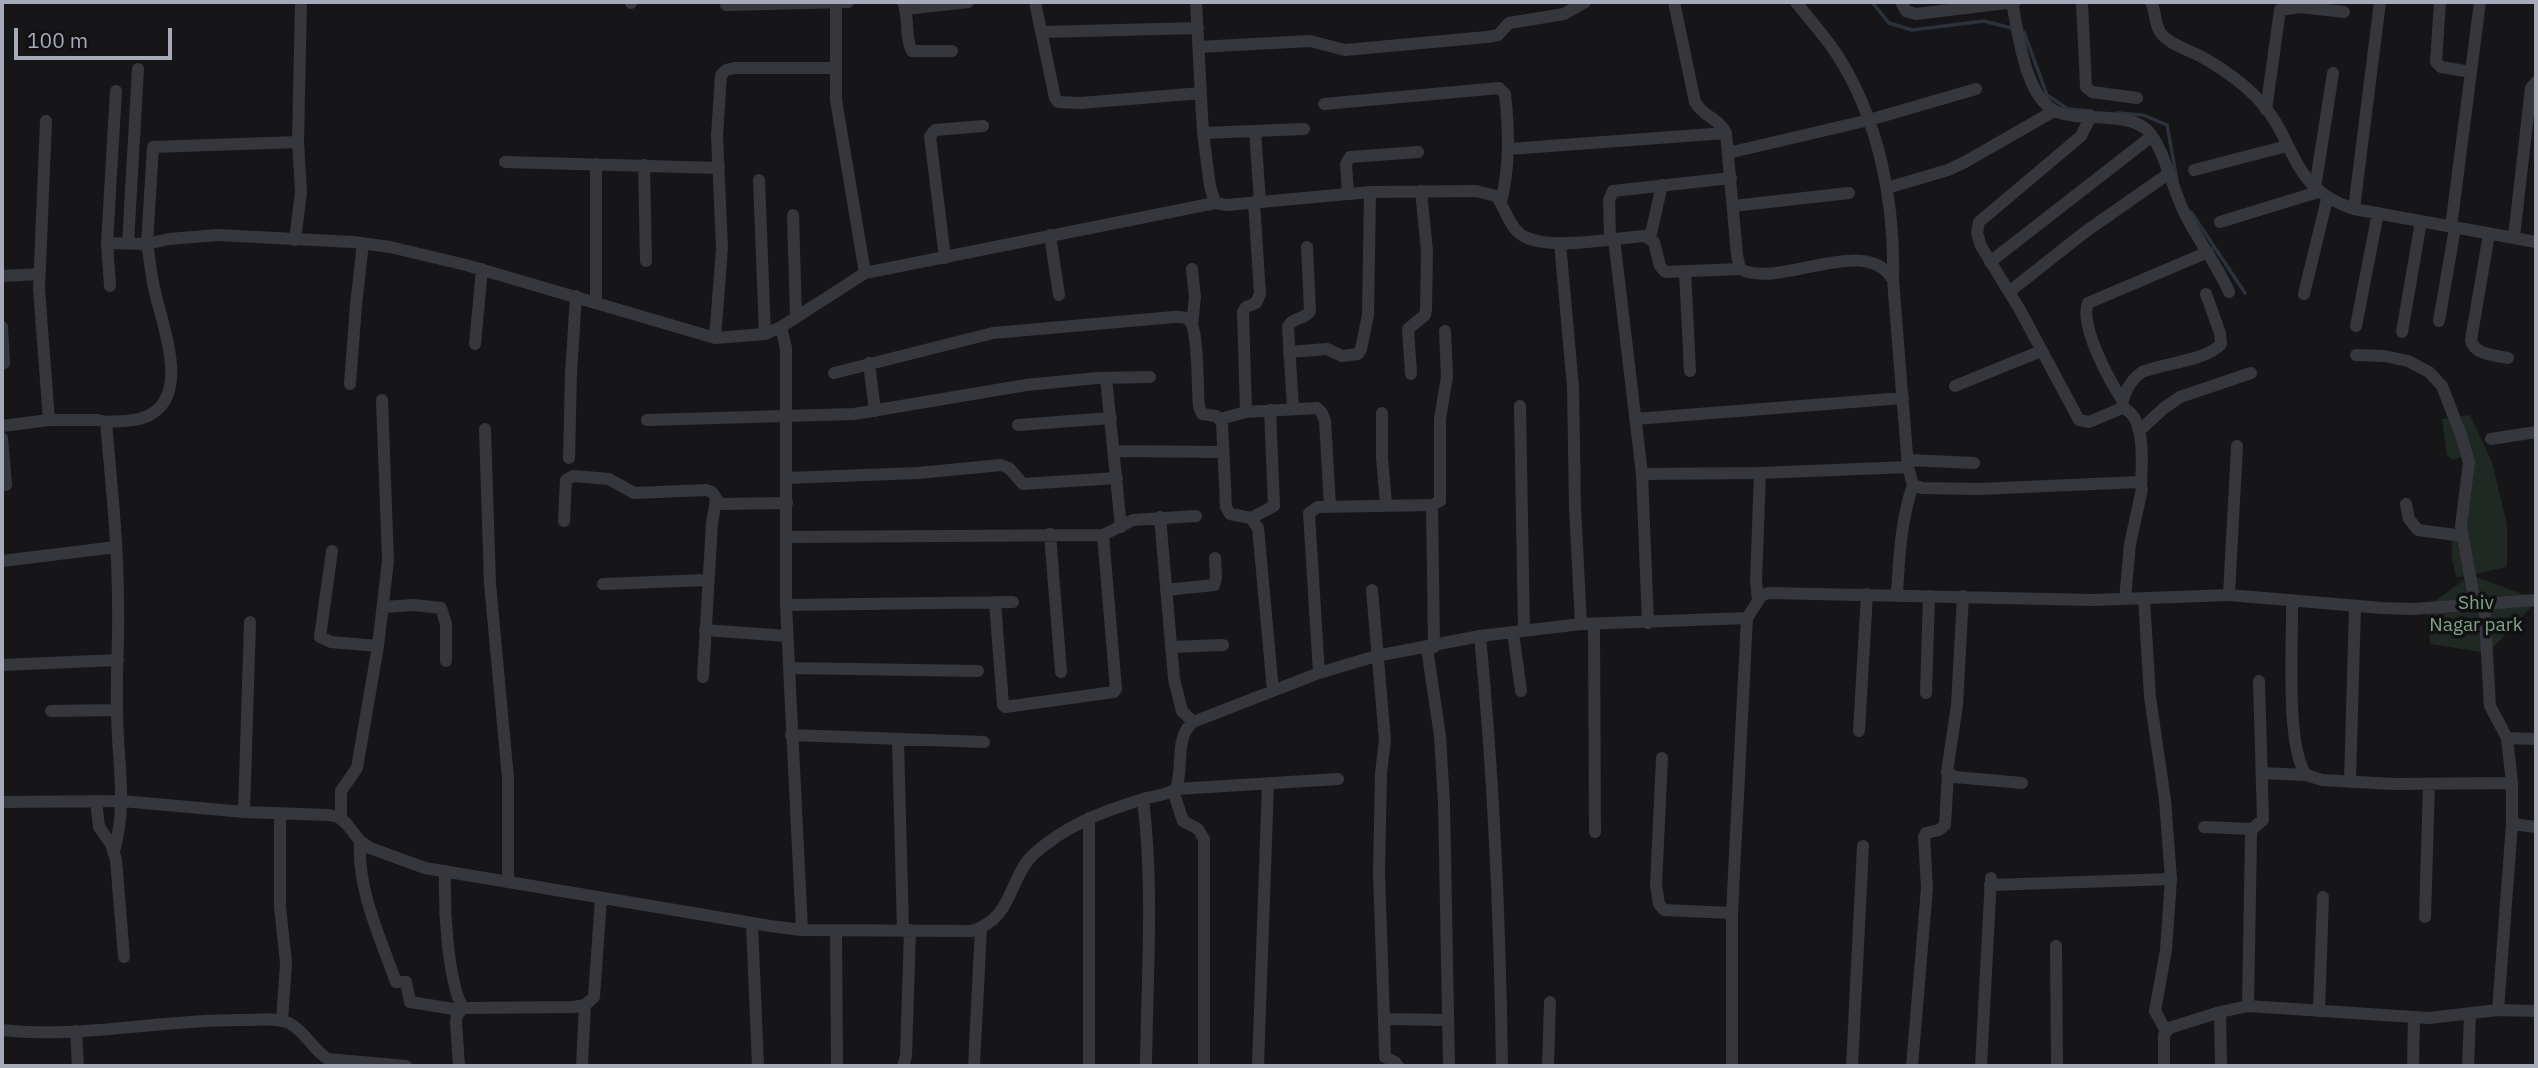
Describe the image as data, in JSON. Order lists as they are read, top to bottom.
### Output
{
  "parks": ["Shiv Nagar park"],
  "scale_bar": "100 m"
}
